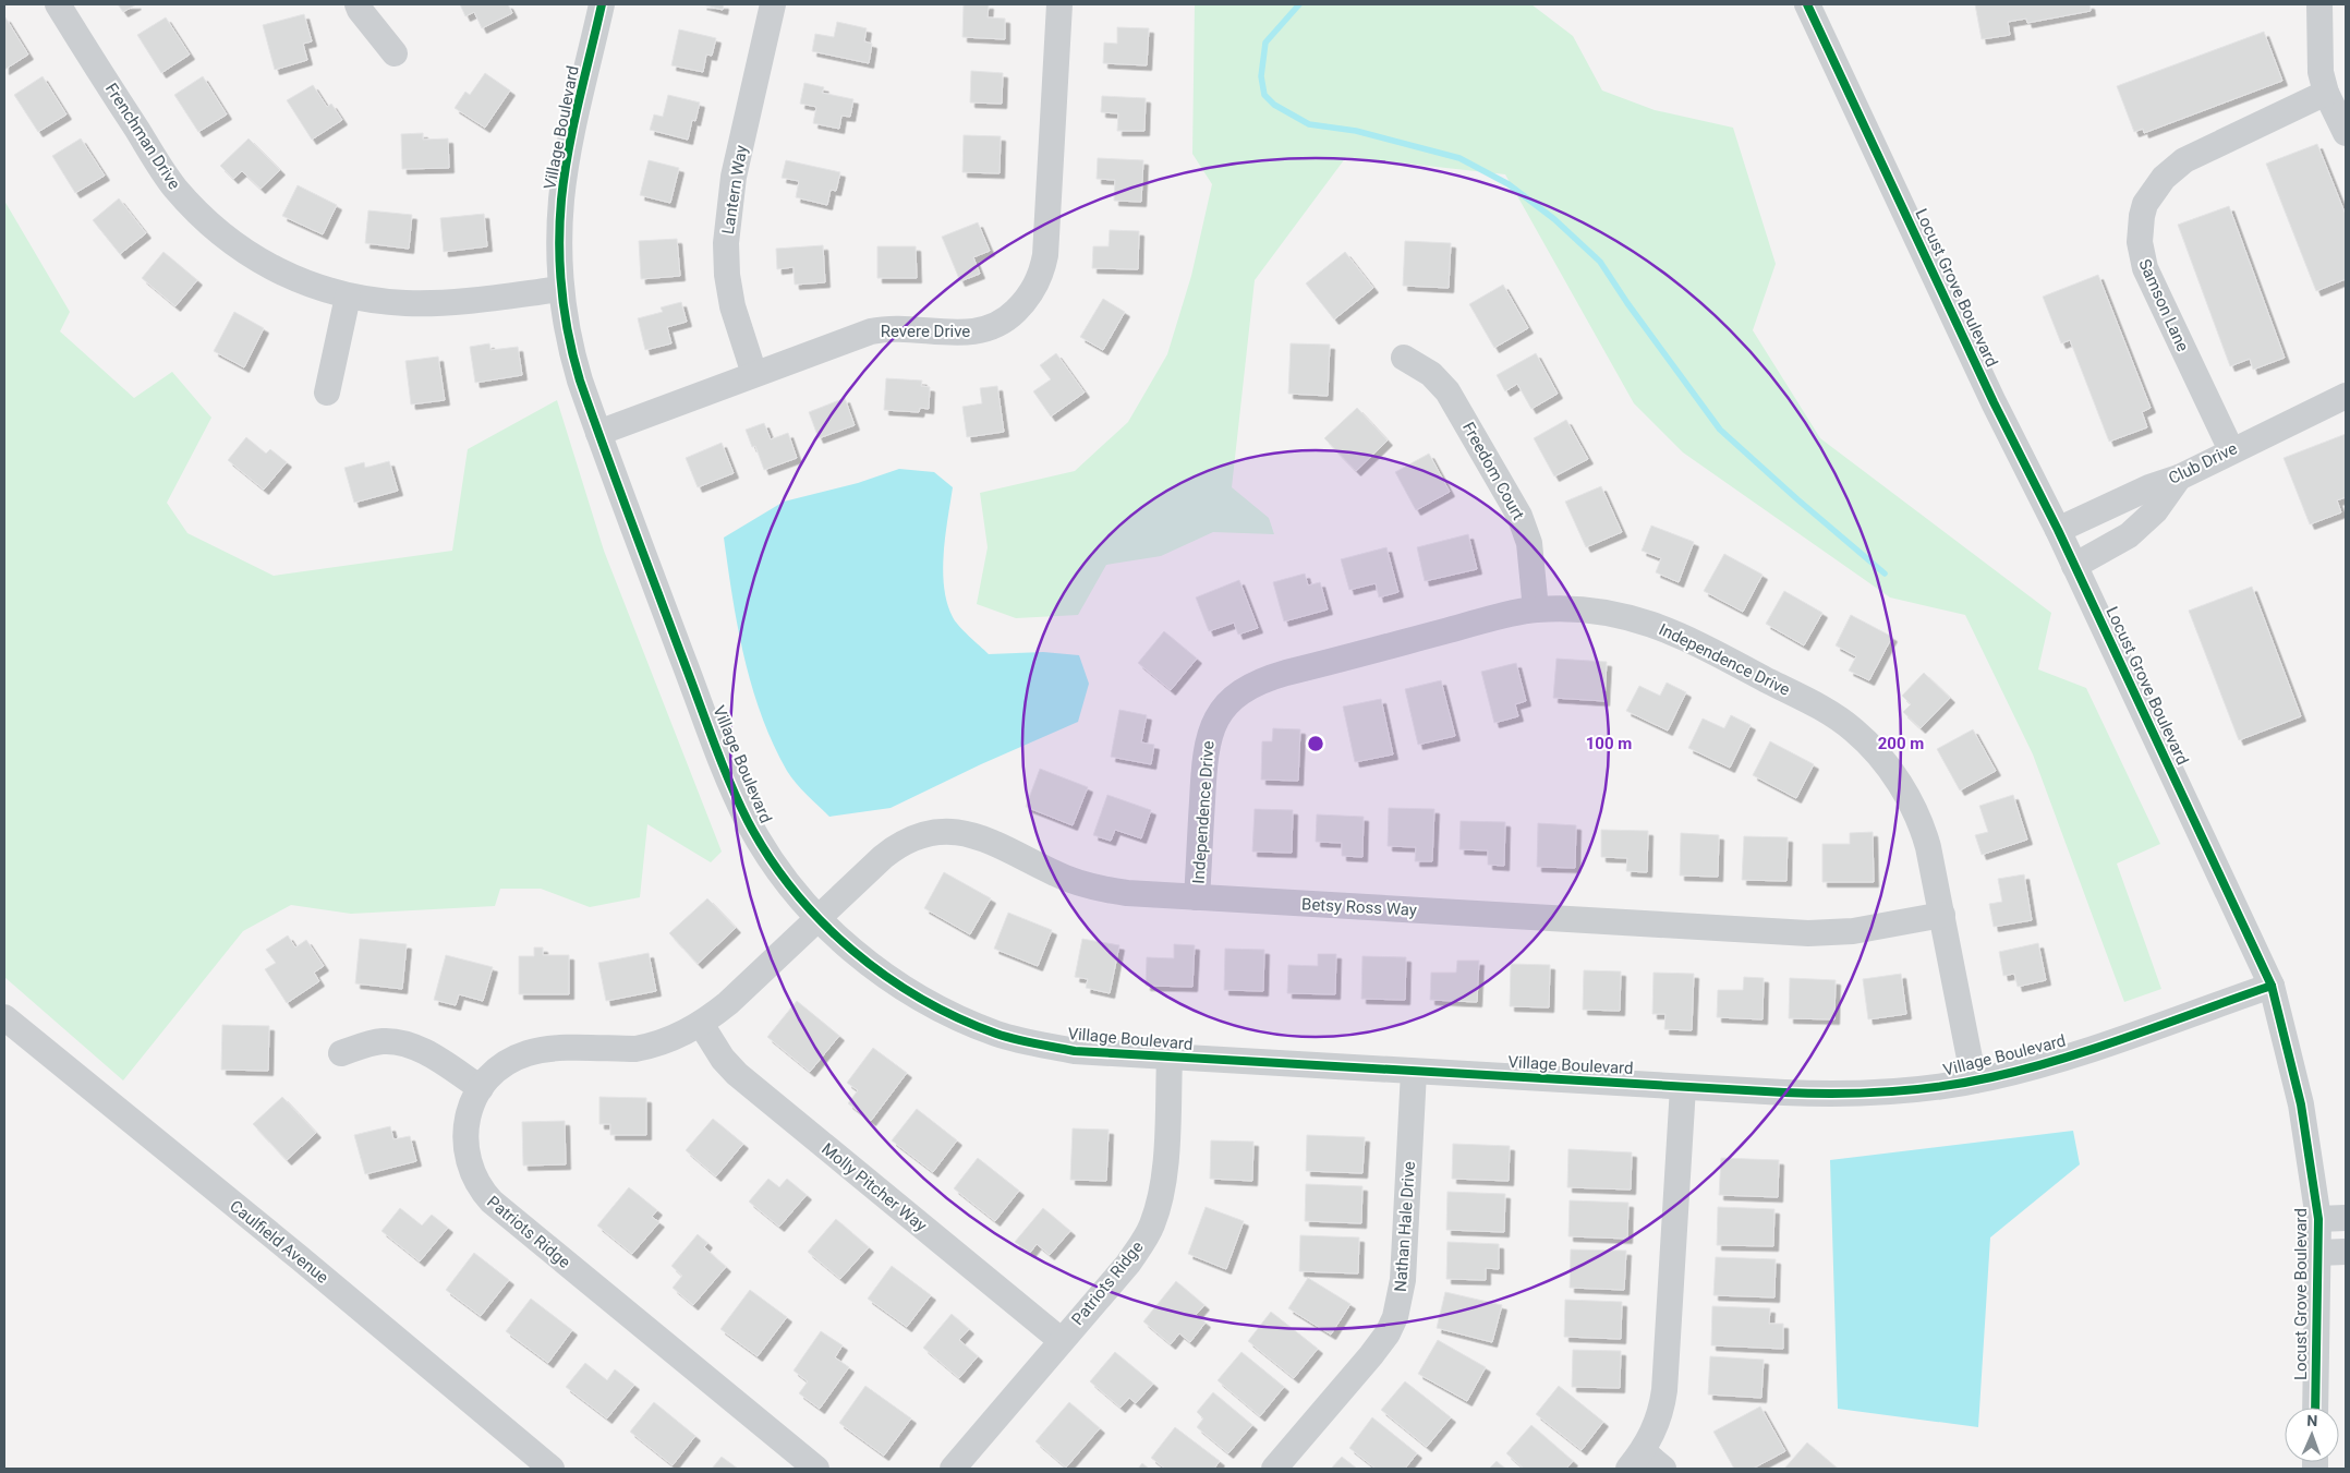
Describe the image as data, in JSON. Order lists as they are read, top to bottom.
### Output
{
  "streets": {
    "street": [
      "Village Boulevard",
      "Frenchman Drive",
      "Lantern Way",
      "Locust Grove Boulevard",
      "Samson Lane",
      "Revere Drive",
      "Club Drive",
      "Freedom Court",
      "Independence Drive",
      "Betsy Ross Way",
      "Molly Pitcher Way",
      "Nathan Hale Drive",
      "Patriots Ridge",
      "Caulfield Avenue"
    ]
  },
  "crossings": [
    ["Village Boulevard", "Frenchman Drive"],
    ["Village Boulevard", "Locust Grove Boulevard"],
    ["Village Boulevard", "Revere Drive"],
    ["Village Boulevard", "Independence Drive"],
    ["Village Boulevard", "Betsy Ross Way"],
    ["Village Boulevard", "Nathan Hale Drive"],
    ["Village Boulevard", "Patriots Ridge"],
    ["Lantern Way", "Revere Drive"],
    ["Locust Grove Boulevard", "Club Drive"],
    ["Samson Lane", "Club Drive"],
    ["Freedom Court", "Independence Drive"],
    ["Independence Drive", "Betsy Ross Way"],
    ["Betsy Ross Way", "Patriots Ridge"],
    ["Molly Pitcher Way", "Patriots Ridge"]
  ],
  "north": "top",
  "rings": ["100 m", "200 m"]
}
